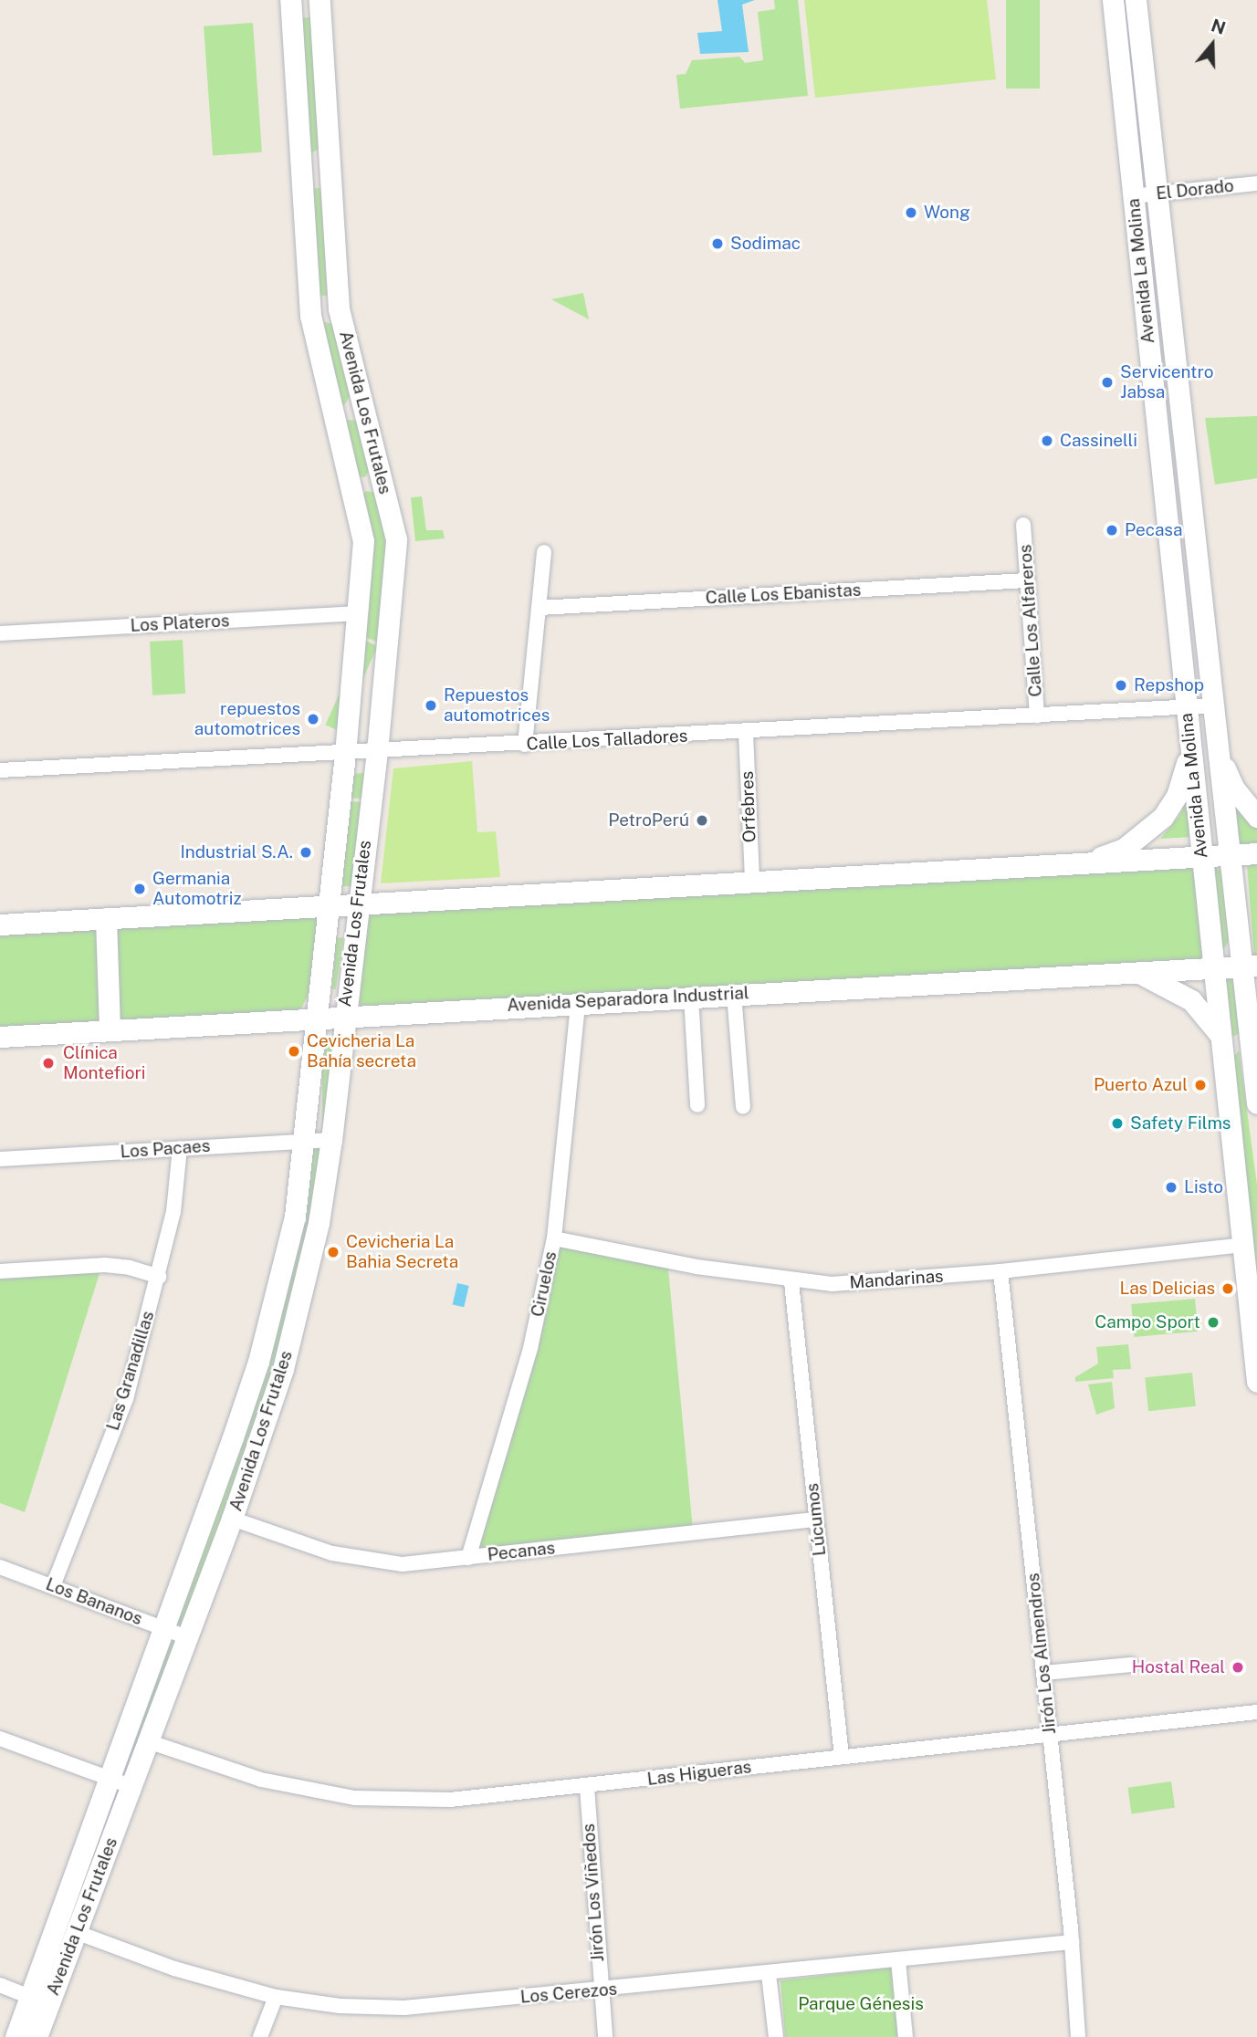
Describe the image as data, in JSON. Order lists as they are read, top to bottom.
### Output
{
  "streets": {
    "main road": ["Avenida La Molina", "Avenida Los Frutales", "Avenida Separadora Industrial"],
    "street": [
      "El Dorado",
      "Calle Los Ebanistas",
      "Calle Los Alfareros",
      "Los Plateros",
      "Calle Los Talladores",
      "Orfebres",
      "Los Pacaes",
      "Mandarinas",
      "Ciruelos",
      "Las Granadillas",
      "Lúcumos",
      "Pecanas",
      "Los Bananos",
      "Jirón Los Almendros",
      "Las Higueras",
      "Jirón Los Viñedos",
      "Los Cerezos"
    ]
  },
  "crossings": [
    ["El Dorado", "Avenida La Molina"],
    ["Avenida La Molina", "Calle Los Talladores"],
    ["Avenida La Molina", "Avenida Separadora Industrial"],
    ["Avenida La Molina", "Mandarinas"],
    ["Avenida Los Frutales", "Los Plateros"],
    ["Avenida Los Frutales", "Calle Los Talladores"],
    ["Avenida Los Frutales", "Avenida Separadora Industrial"],
    ["Avenida Los Frutales", "Los Pacaes"],
    ["Avenida Los Frutales", "Pecanas"],
    ["Avenida Los Frutales", "Los Bananos"],
    ["Avenida Los Frutales", "Las Higueras"],
    ["Avenida Los Frutales", "Los Cerezos"],
    ["Calle Los Ebanistas", "Calle Los Alfareros"],
    ["Calle Los Alfareros", "Calle Los Talladores"],
    ["Calle Los Talladores", "Orfebres"],
    ["Avenida Separadora Industrial", "Ciruelos"],
    ["Los Pacaes", "Las Granadillas"],
    ["Mandarinas", "Ciruelos"],
    ["Mandarinas", "Lúcumos"],
    ["Mandarinas", "Jirón Los Almendros"],
    ["Ciruelos", "Pecanas"],
    ["Las Granadillas", "Los Bananos"],
    ["Lúcumos", "Pecanas"],
    ["Lúcumos", "Las Higueras"],
    ["Jirón Los Almendros", "Las Higueras"],
    ["Jirón Los Almendros", "Los Cerezos"],
    ["Las Higueras", "Jirón Los Viñedos"],
    ["Jirón Los Viñedos", "Los Cerezos"]
  ],
  "parks": ["Parque Génesis"],
  "places": [
    "Wong",
    "Sodimac",
    "Servicentro Jabsa",
    "Cassinelli",
    "Pecasa",
    "Repshop",
    "Repuestos automotrices",
    "repuestos automotrices",
    "PetroPerú",
    "Industrial S.A.",
    "Germania Automotriz",
    "Cevicheria La Bahía secreta",
    "Clínica Montefiori",
    "Puerto Azul",
    "Safety Films",
    "Listo",
    "Cevicheria La Bahia Secreta",
    "Las Delicias",
    "Campo Sport",
    "Hostal Real"
  ],
  "north": "top"
}
